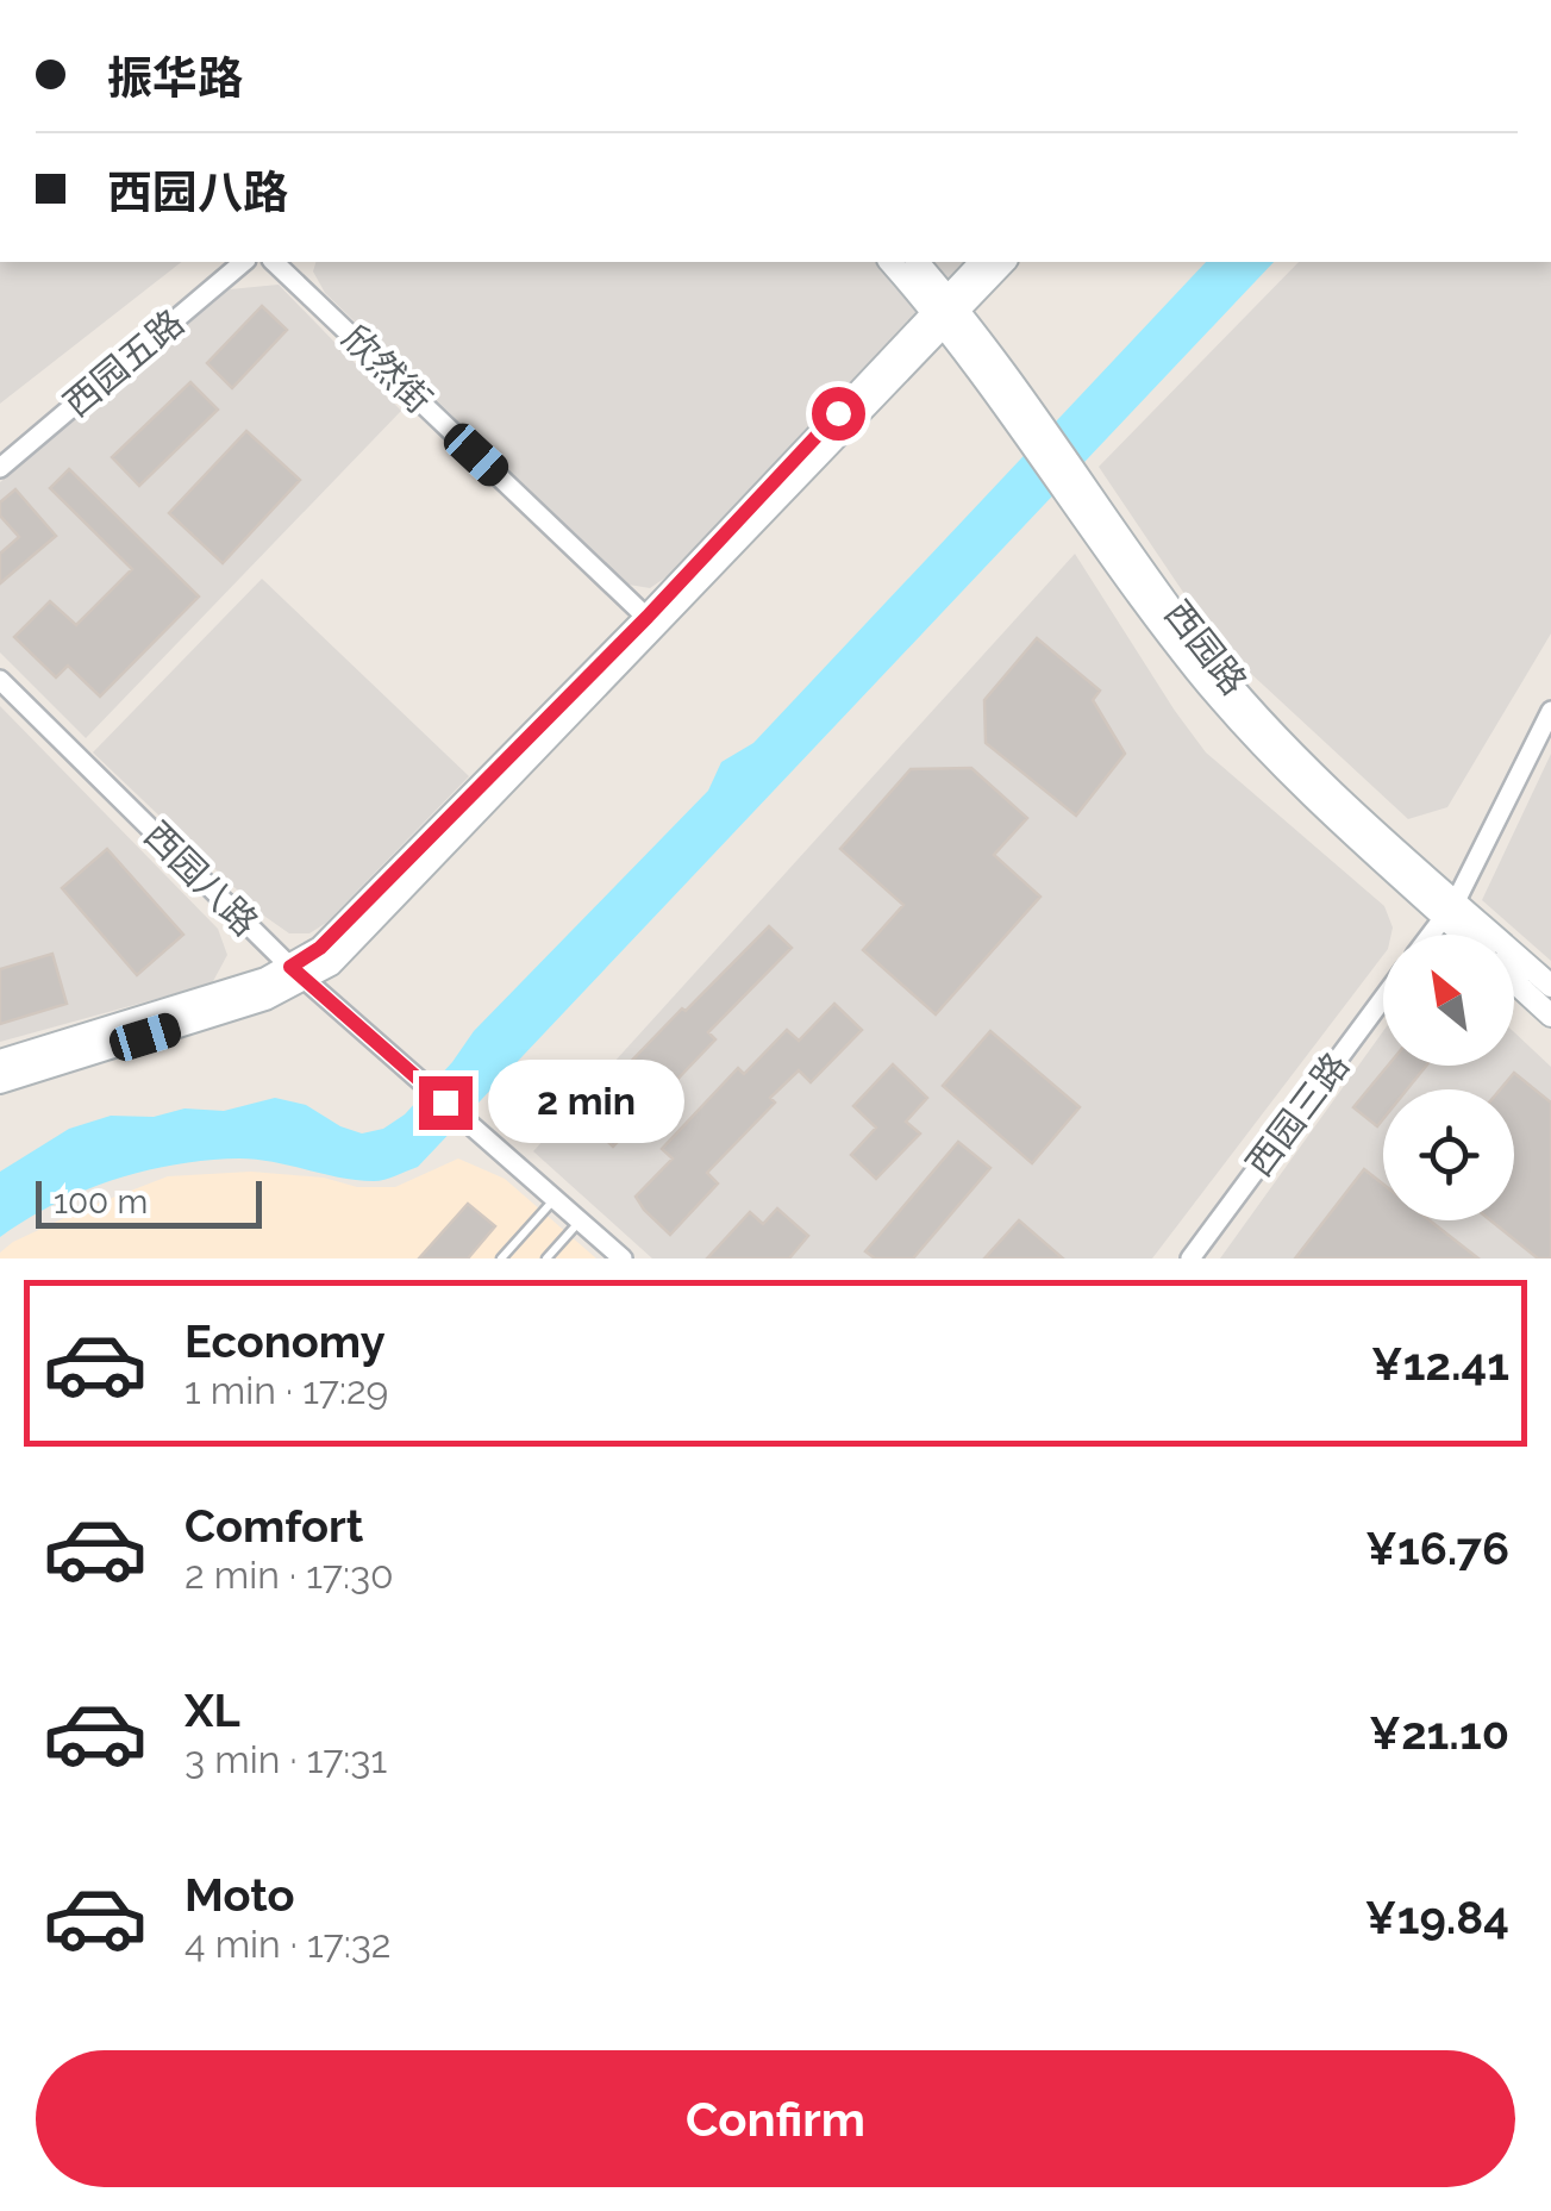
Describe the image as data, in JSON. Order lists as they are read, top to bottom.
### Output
{
  "streets": {
    "main road": ["西园路"],
    "street": [
      "西园五路",
      "欣然街",
      "西园八路",
      "西园三路"
    ]
  },
  "scale_bar": "100 m",
  "north": "top left",
  "page": {
    "banner": ["振华路", "西园八路"],
    "bubble": "2 min",
    "scale": "100 m",
    "list": [
      {
        "name": "Economy",
        "note": "1 min · 17:29",
        "value": "¥12.41"
      },
      {
        "name": "Comfort",
        "note": "2 min · 17:30",
        "value": "¥16.76"
      },
      {
        "name": "XL",
        "note": "3 min · 17:31",
        "value": "¥21.10"
      },
      {
        "name": "Moto",
        "note": "4 min · 17:32",
        "value": "¥19.84"
      }
    ],
    "buttons": "Confirm"
  }
}
